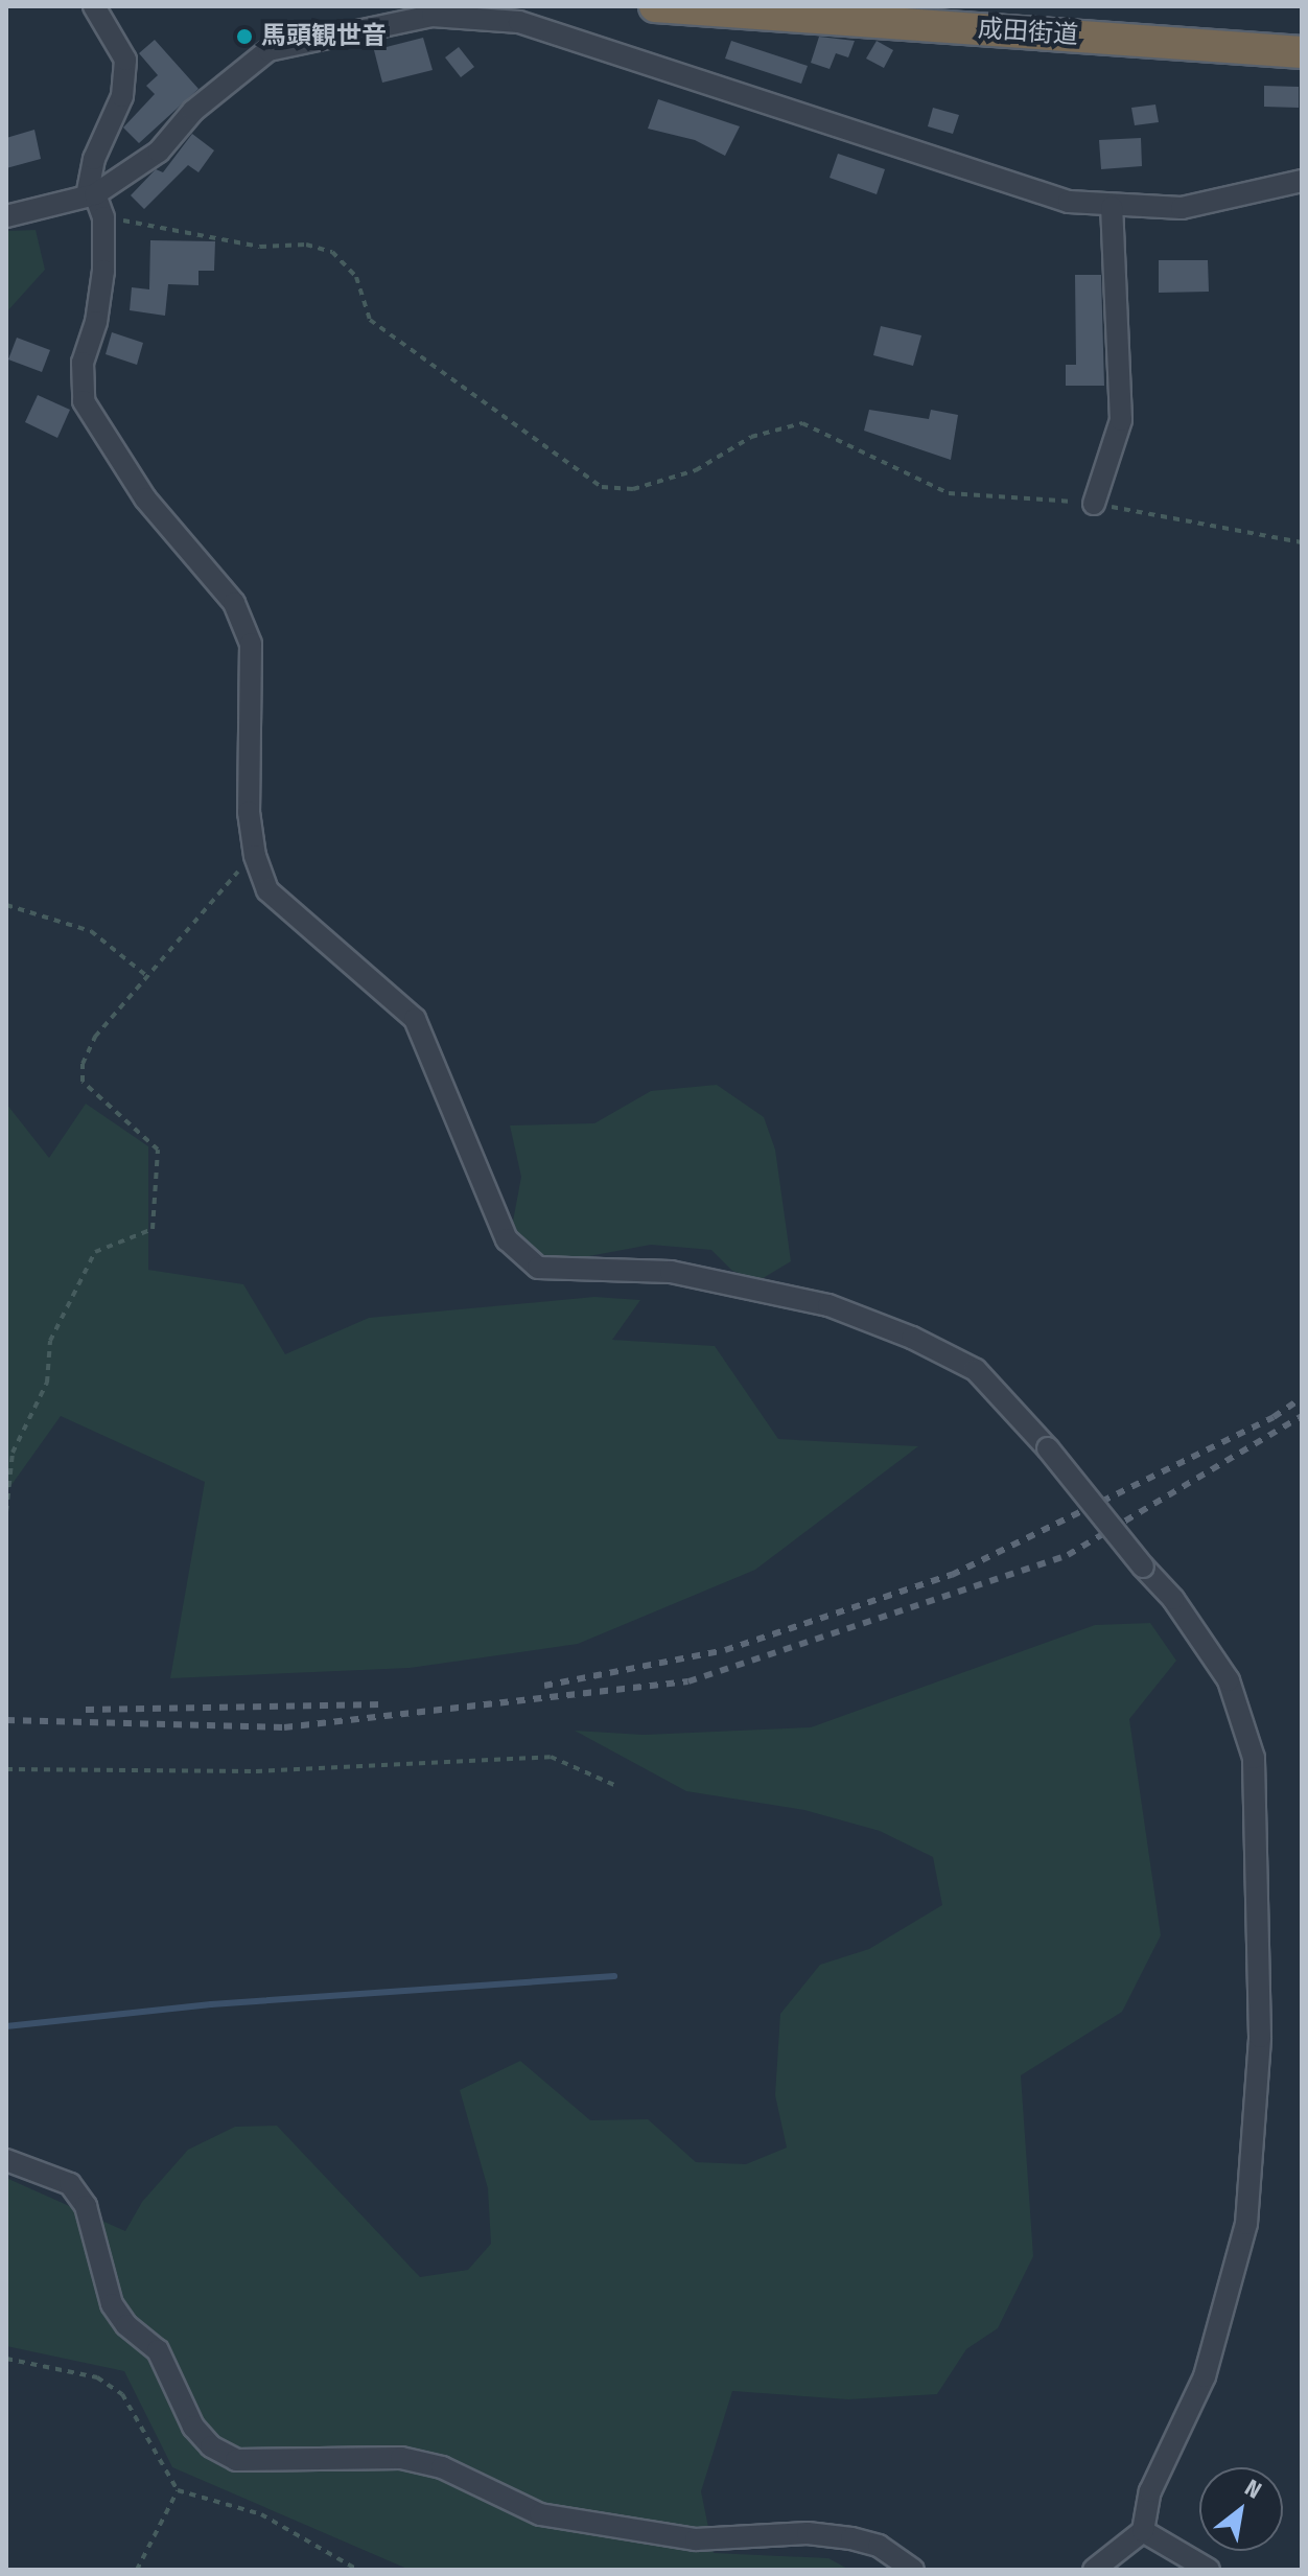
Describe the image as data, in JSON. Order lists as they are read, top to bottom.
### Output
{
  "streets": {
    "highway": ["成田街道"]
  },
  "places": ["馬頭観世音"],
  "north": "top right"
}
